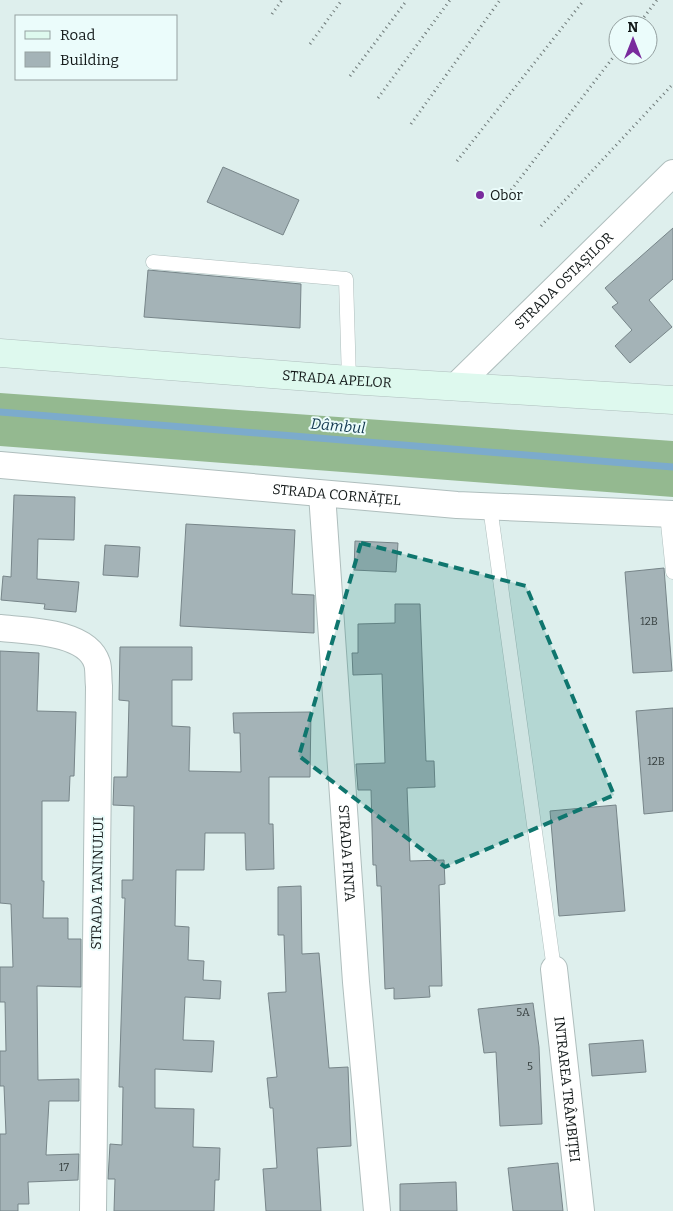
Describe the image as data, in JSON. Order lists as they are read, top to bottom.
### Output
{
  "streets": {
    "street": [
      "STRADA OSTAȘILOR",
      "STRADA APELOR",
      "STRADA CORNĂȚEL",
      "STRADA FINTA",
      "STRADA TANINULUI",
      "INTRAREA TRÂMBIȚEI"
    ]
  },
  "crossings": [
    ["STRADA OSTAȘILOR", "STRADA APELOR"],
    ["STRADA CORNĂȚEL", "STRADA FINTA"]
  ],
  "water": ["Dâmbul"],
  "places": ["Obor"],
  "house_numbers": [
    "12B",
    "12B",
    "5A",
    "5",
    "17"
  ],
  "legend": ["Road", "Building"],
  "north": "top"
}
